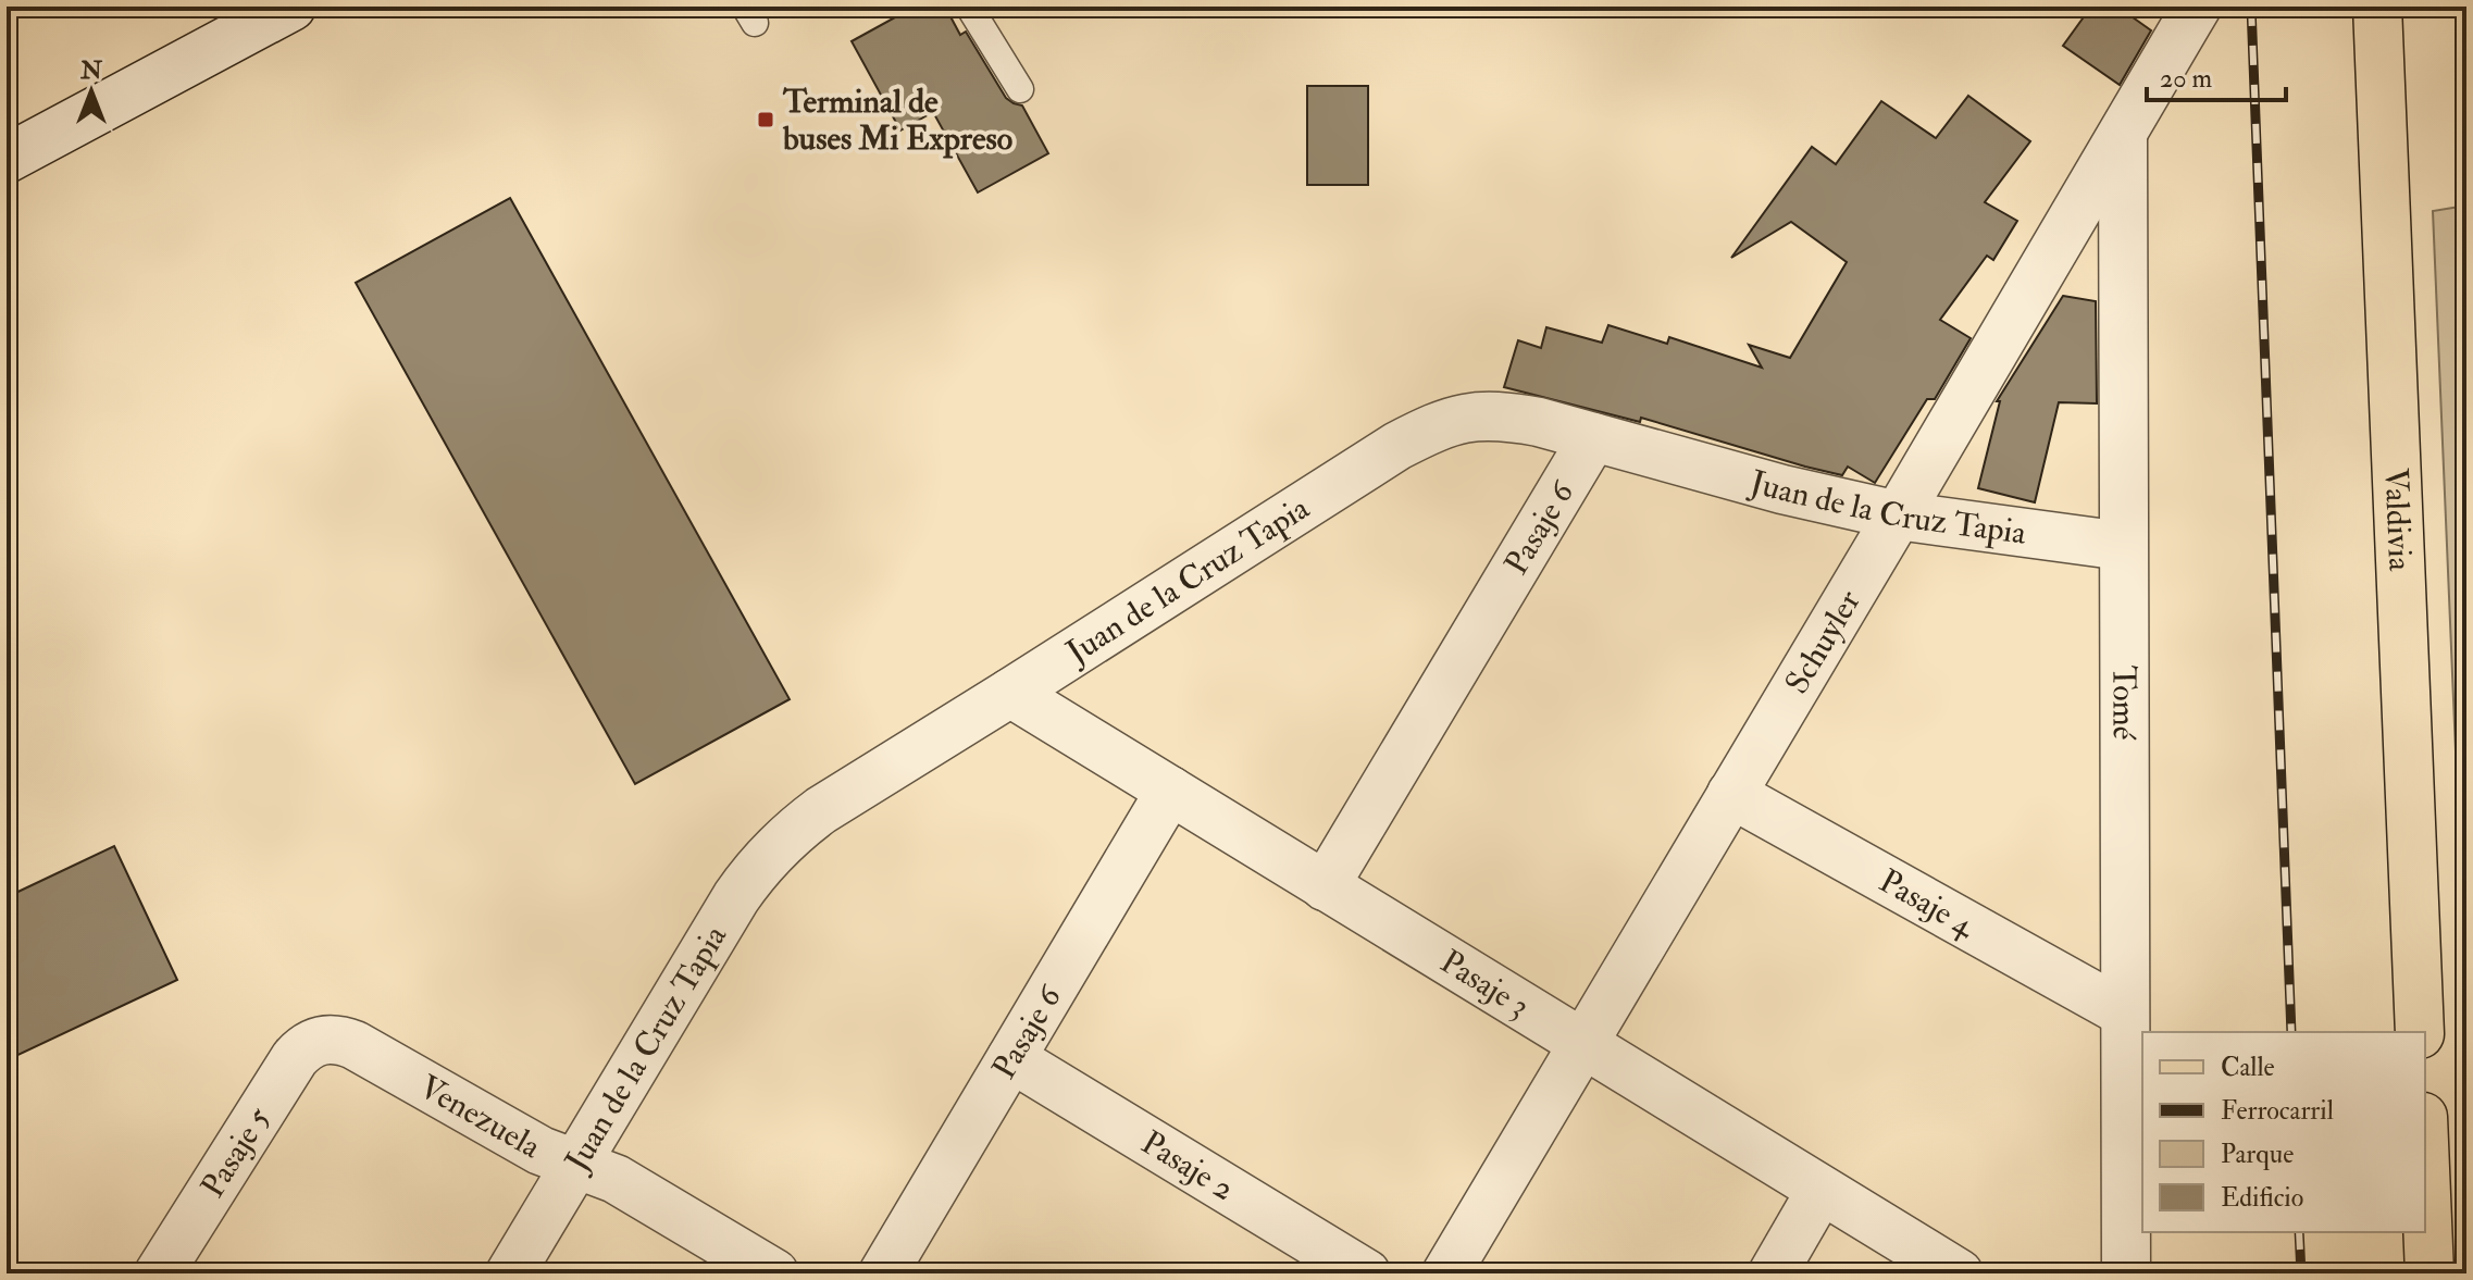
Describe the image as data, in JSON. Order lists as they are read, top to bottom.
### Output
{
  "streets": {
    "main road": ["Valdivia"],
    "street": [
      "Juan de la Cruz Tapia",
      "Pasaje 6",
      "Schuyler",
      "Tomé",
      "Pasaje 4",
      "Pasaje 3",
      "Venezuela",
      "Pasaje 5",
      "Pasaje 2"
    ]
  },
  "crossings": [
    ["Juan de la Cruz Tapia", "Pasaje 6"],
    ["Juan de la Cruz Tapia", "Schuyler"],
    ["Juan de la Cruz Tapia", "Tomé"],
    ["Juan de la Cruz Tapia", "Pasaje 3"],
    ["Juan de la Cruz Tapia", "Venezuela"],
    ["Pasaje 6", "Pasaje 3"],
    ["Pasaje 6", "Pasaje 2"],
    ["Schuyler", "Tomé"],
    ["Schuyler", "Pasaje 4"],
    ["Schuyler", "Pasaje 3"],
    ["Tomé", "Pasaje 4"],
    ["Venezuela", "Pasaje 5"]
  ],
  "places": {
    "transit": ["Terminal de buses Mi Expreso"]
  },
  "legend": [
    "Calle",
    "Ferrocarril",
    "Parque",
    "Edificio"
  ],
  "scale_bar": "20 m",
  "north": "top"
}
